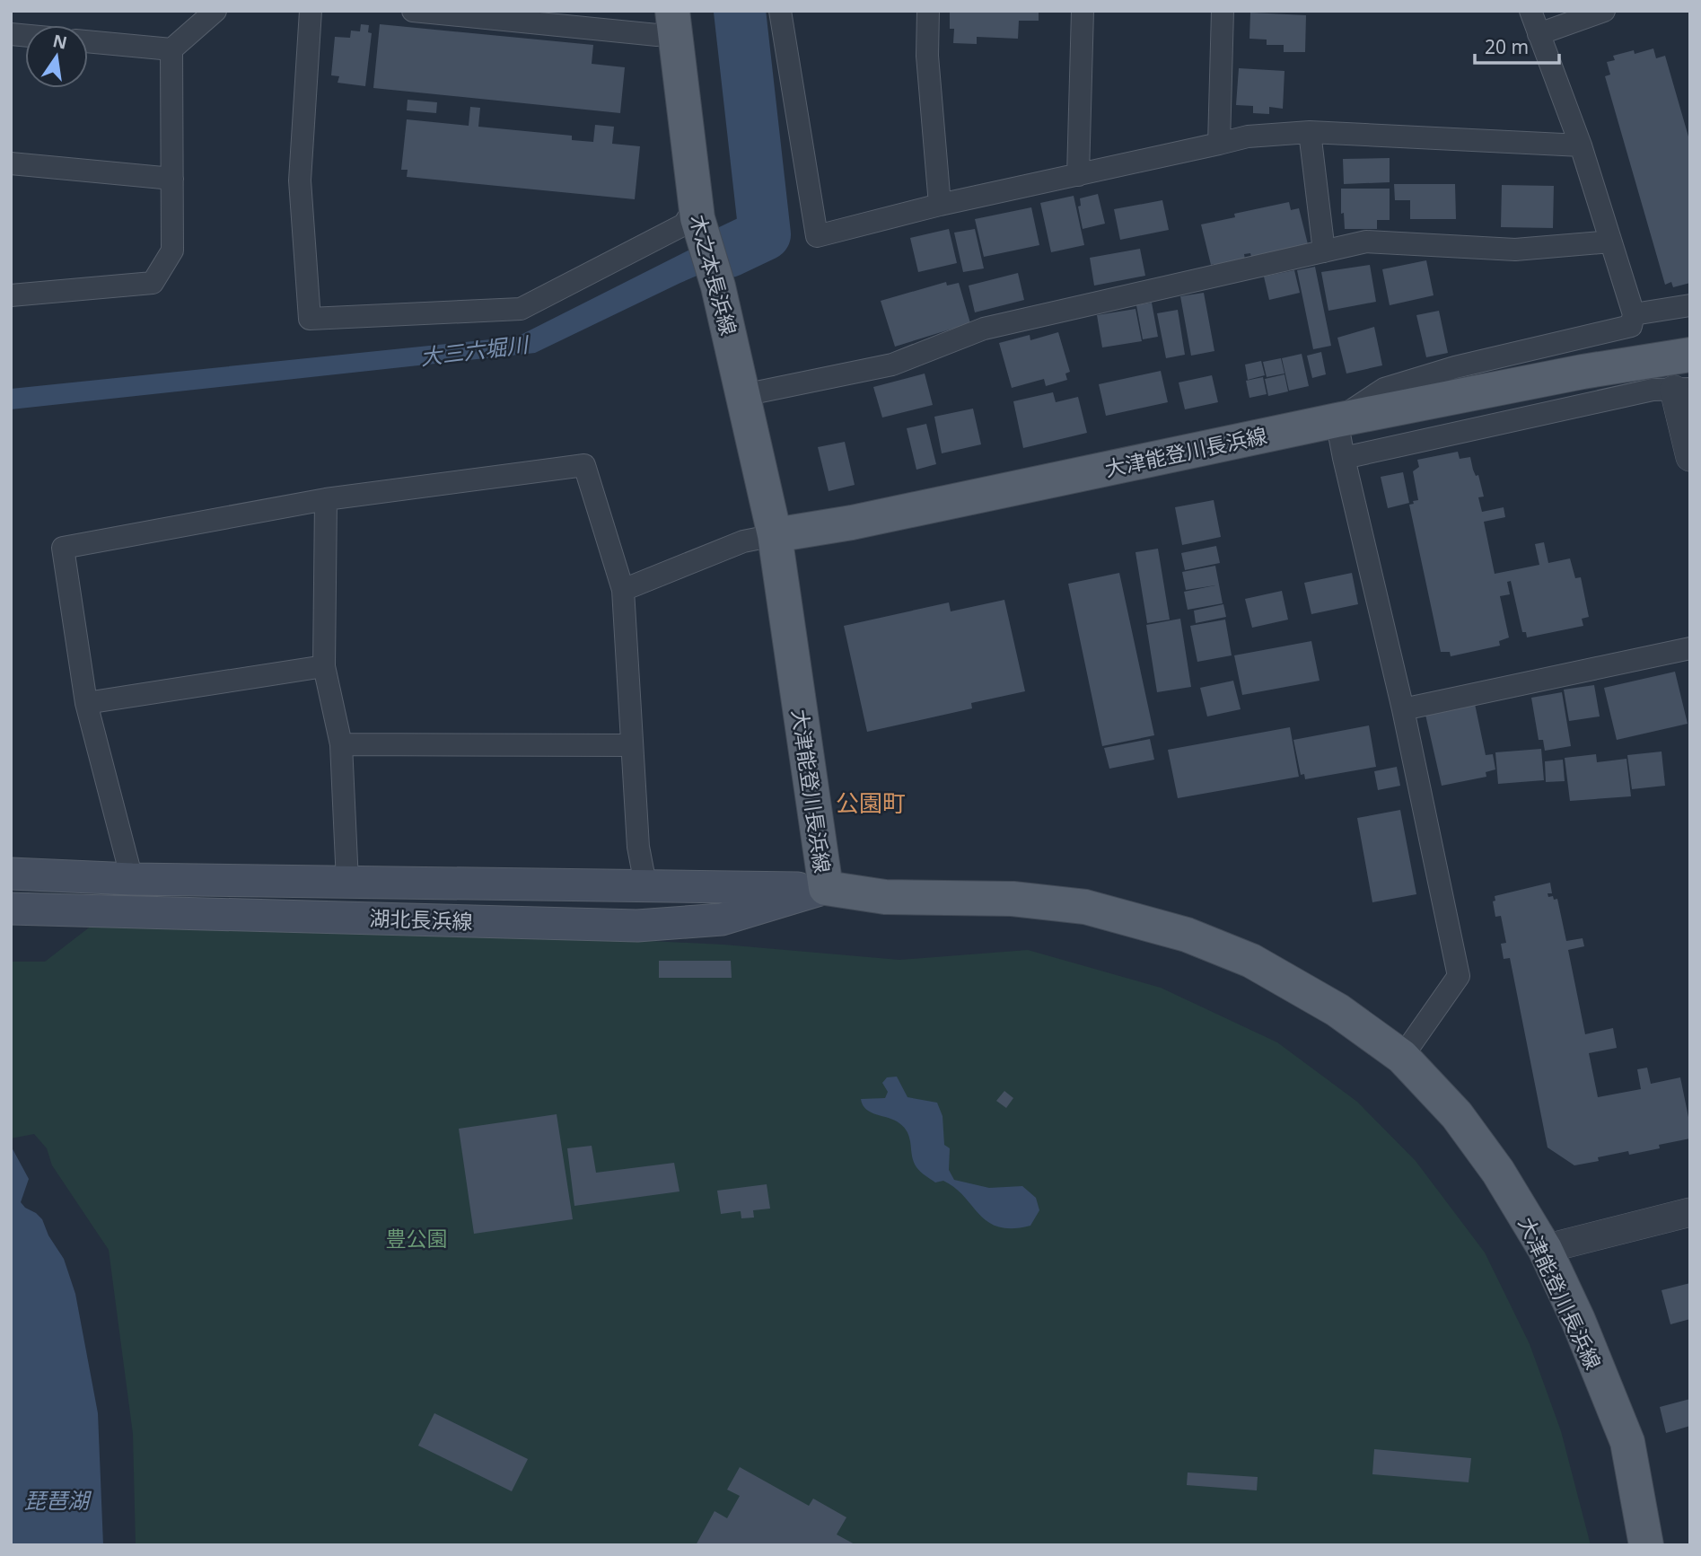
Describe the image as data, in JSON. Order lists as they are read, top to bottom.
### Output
{
  "streets": {
    "main road": ["木之本長浜線", "大津能登川長浜線", "湖北長浜線"]
  },
  "crossings": [
    ["木之本長浜線", "大津能登川長浜線"],
    ["大津能登川長浜線", "湖北長浜線"]
  ],
  "districts": ["公園町"],
  "water": ["大三六堀川", "琵琶湖"],
  "parks": ["豊公園"],
  "scale_bar": "20 m",
  "north": "top"
}
